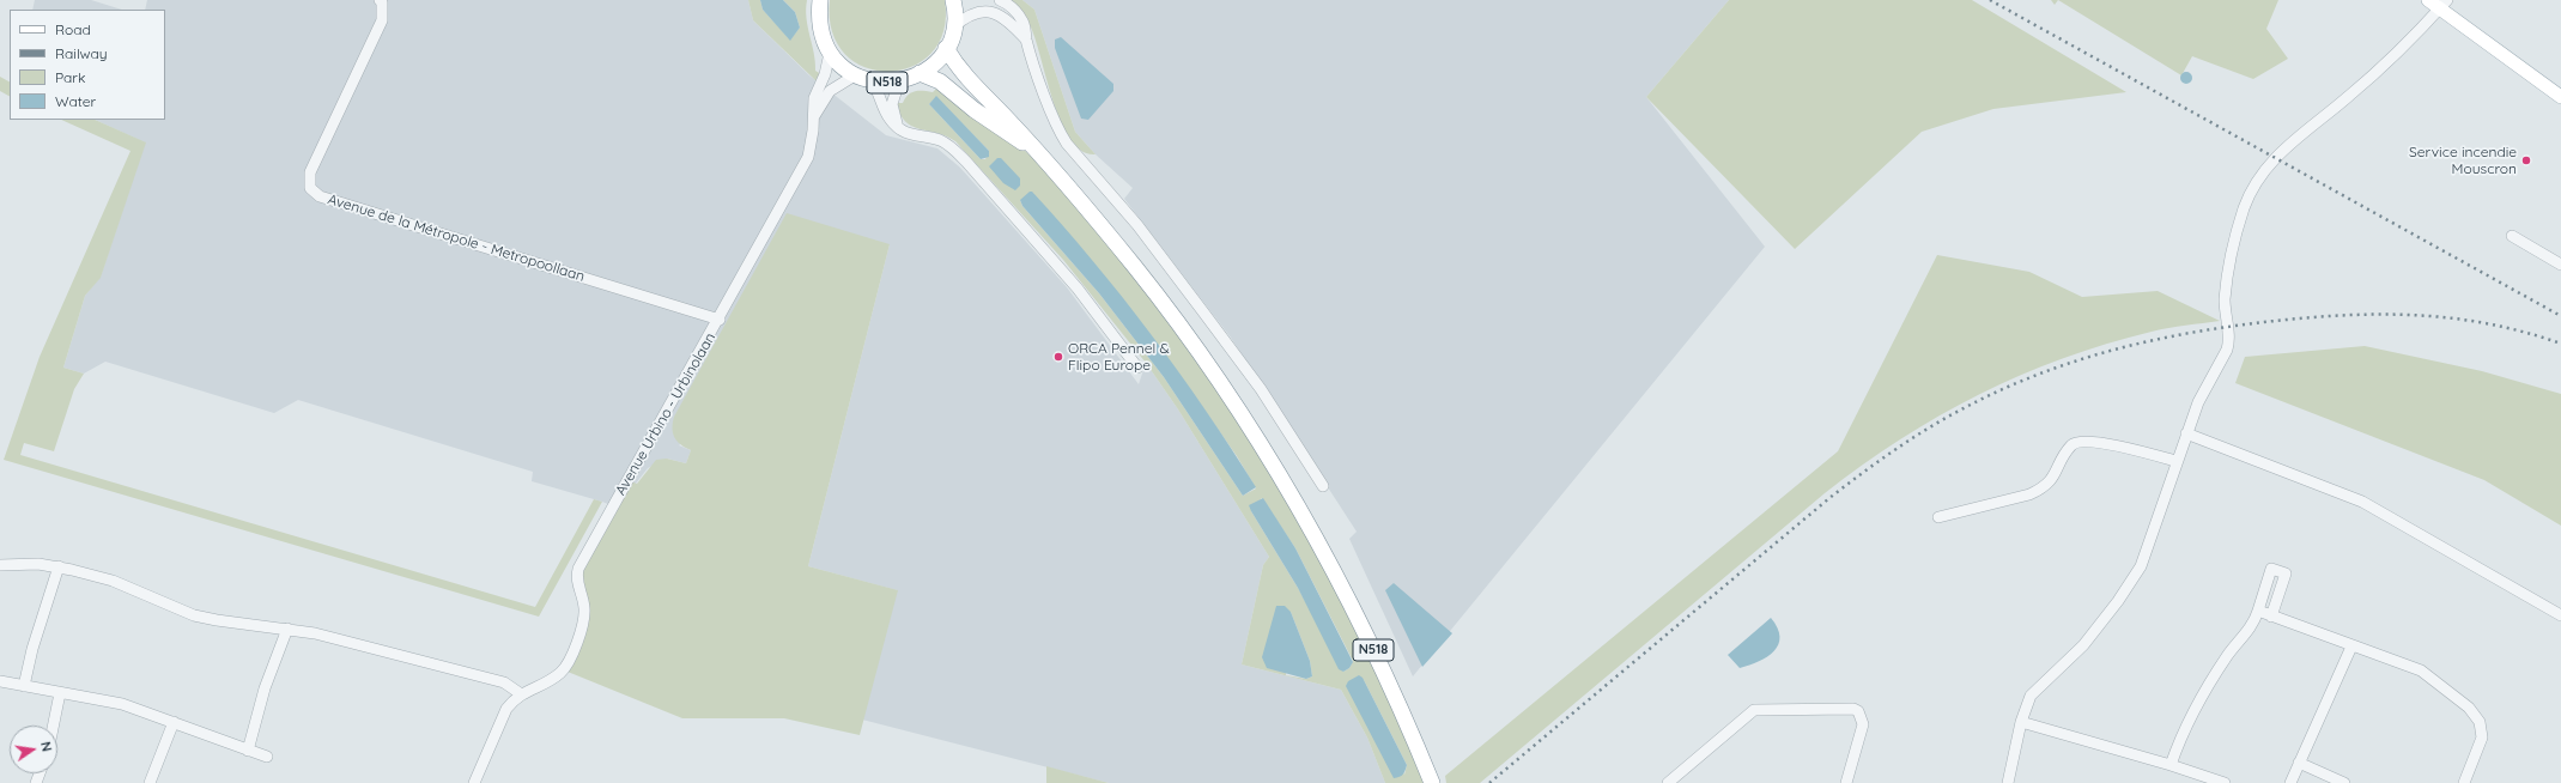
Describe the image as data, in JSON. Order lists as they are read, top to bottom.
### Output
{
  "streets": {
    "highway": ["N518"],
    "street": ["Avenue de la Métropole - Metropoollaan", "Avenue Urbino - Urbinolaan"]
  },
  "crossings": [
    ["N518", "Avenue Urbino - Urbinolaan"],
    ["Avenue de la Métropole - Metropoollaan", "Avenue Urbino - Urbinolaan"]
  ],
  "places": ["Service incendie Mouscron", "ORCA Pennel & Flipo Europe"],
  "legend": [
    "Road",
    "Railway",
    "Park",
    "Water"
  ],
  "north": "right"
}
